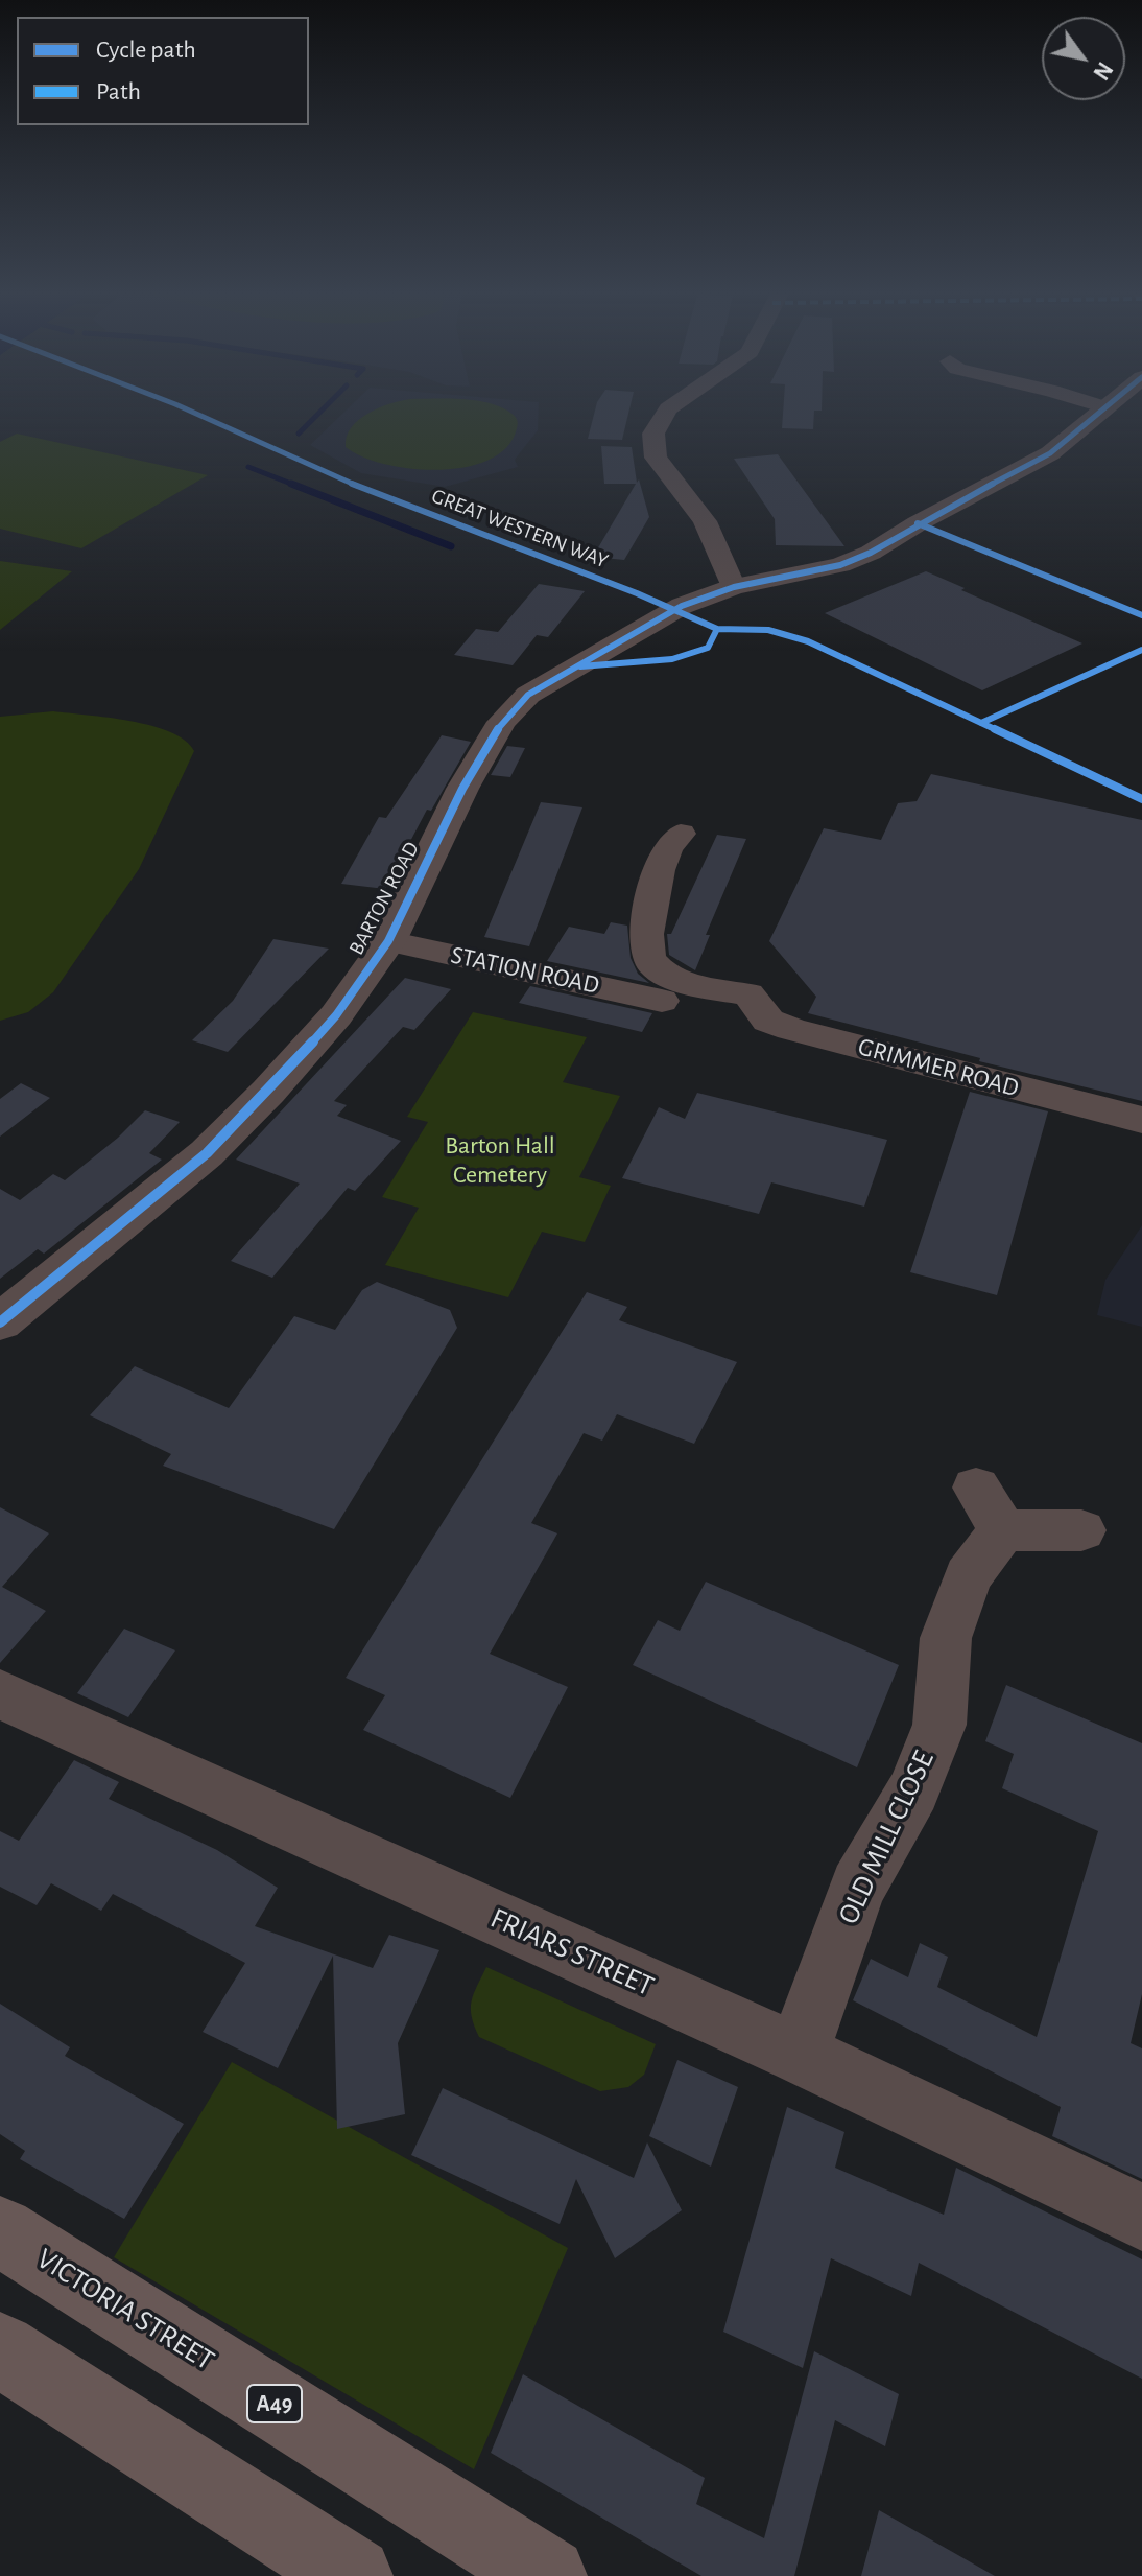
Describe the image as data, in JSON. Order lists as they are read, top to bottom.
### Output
{
  "streets": {
    "highway": ["VICTORIA STREET", "A49"],
    "street": [
      "BARTON ROAD",
      "STATION ROAD",
      "GRIMMER ROAD",
      "OLD MILL CLOSE",
      "FRIARS STREET"
    ],
    "cycle path": ["GREAT WESTERN WAY"]
  },
  "crossings": [
    ["BARTON ROAD", "STATION ROAD"],
    ["OLD MILL CLOSE", "FRIARS STREET"]
  ],
  "parks": ["Barton Hall Cemetery"],
  "legend": ["Cycle path", "Path"],
  "north": "bottom right"
}
